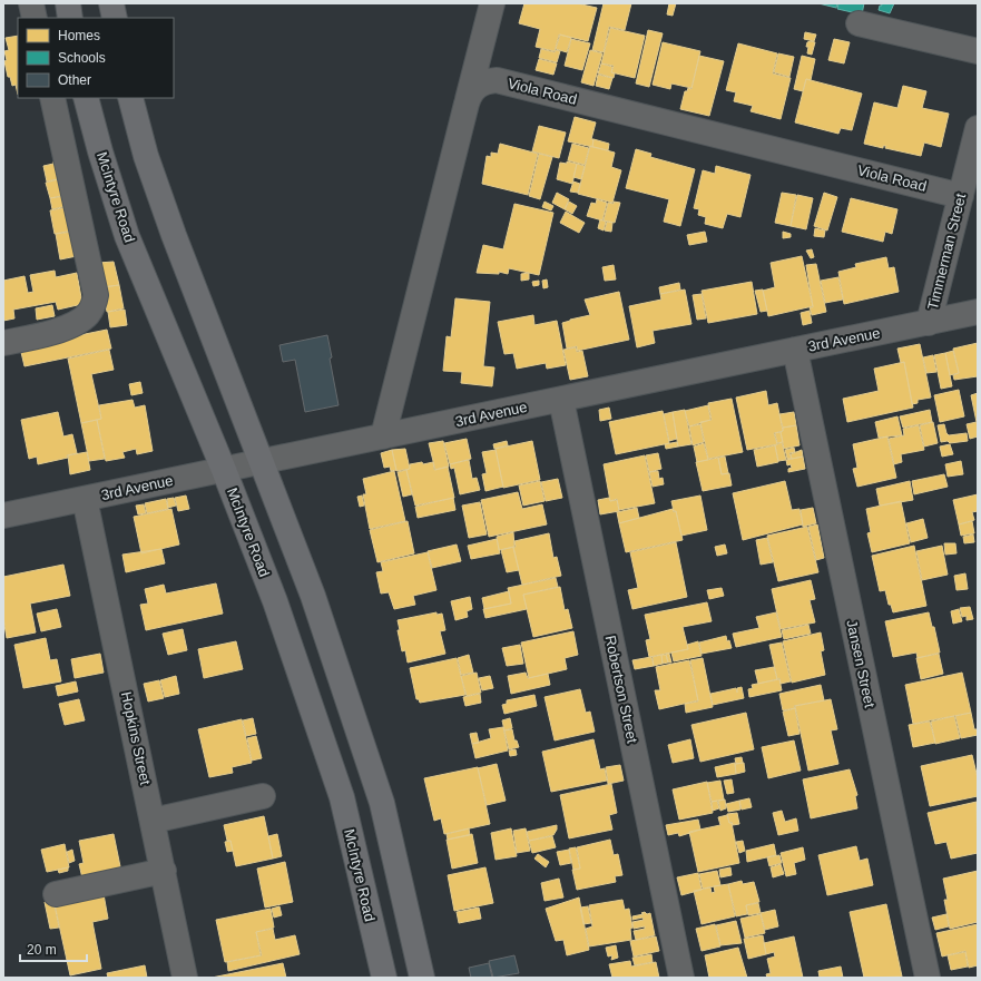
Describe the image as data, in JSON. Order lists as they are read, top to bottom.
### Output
{
  "streets": {
    "main road": ["McIntyre Road"],
    "street": [
      "Viola Road",
      "Timmerman Street",
      "3rd Avenue",
      "Jansen Street",
      "Robertson Street",
      "Hopkins Street"
    ]
  },
  "crossings": [
    ["Viola Road", "Timmerman Street"],
    ["Viola Road", "3rd Avenue"],
    ["McIntyre Road", "3rd Avenue"],
    ["Timmerman Street", "3rd Avenue"],
    ["3rd Avenue", "Jansen Street"],
    ["3rd Avenue", "Robertson Street"],
    ["3rd Avenue", "Hopkins Street"]
  ],
  "legend": ["Homes", "Schools", "Other"],
  "scale_bar": "20 m"
}
